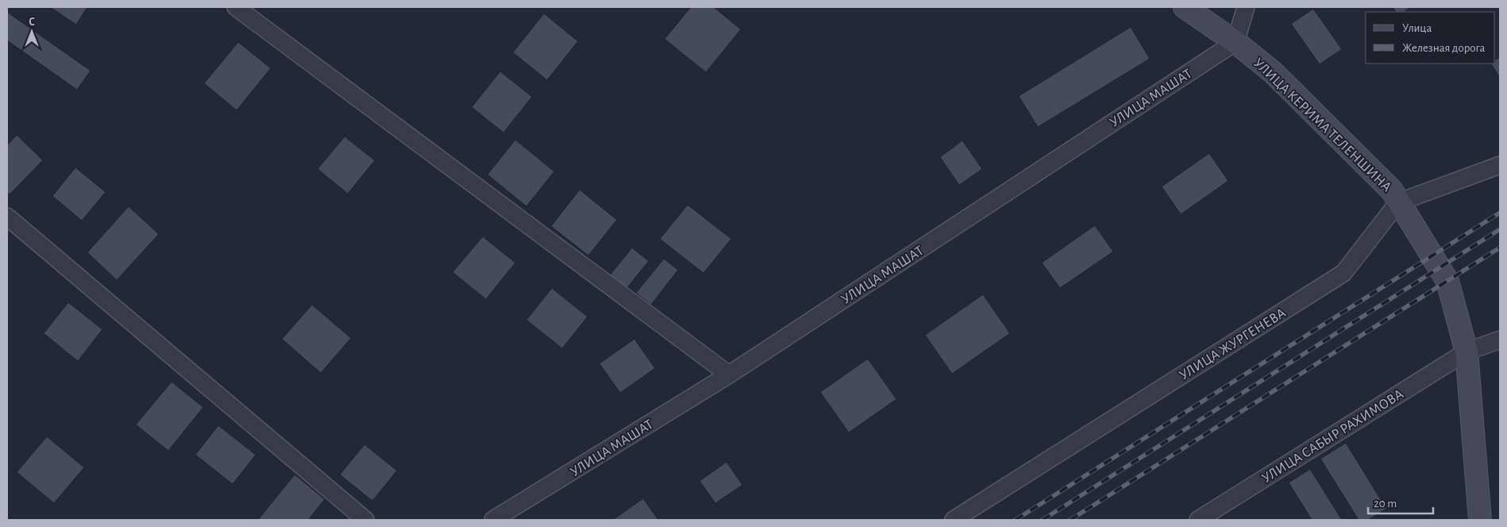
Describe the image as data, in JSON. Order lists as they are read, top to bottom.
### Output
{
  "streets": {
    "street": [
      "УЛИЦА МАШАТ",
      "УЛИЦА КЕРИМА ТЕЛЕНШИНА",
      "УЛИЦА ЖУРГЕНЕВА",
      "УЛИЦА САБЫР РАХИМОВА"
    ]
  },
  "crossings": [
    ["УЛИЦА МАШАТ", "УЛИЦА КЕРИМА ТЕЛЕНШИНА"],
    ["УЛИЦА КЕРИМА ТЕЛЕНШИНА", "УЛИЦА ЖУРГЕНЕВА"],
    ["УЛИЦА КЕРИМА ТЕЛЕНШИНА", "УЛИЦА САБЫР РАХИМОВА"]
  ],
  "legend": ["Улица", "Железная дорога"],
  "scale_bar": "20 m",
  "north": "top"
}
